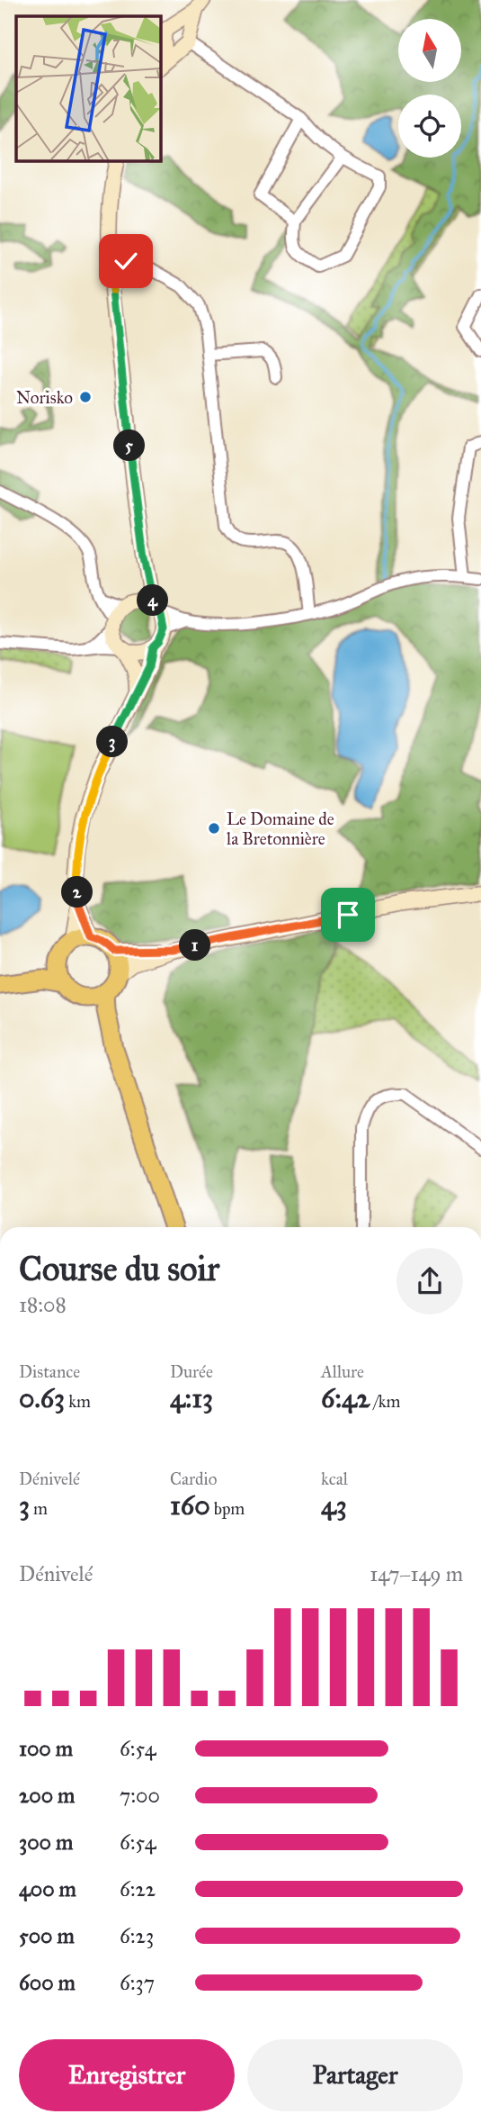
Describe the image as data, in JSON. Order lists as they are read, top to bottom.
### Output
{
  "places": ["Norisko", "Le Domaine de la Bretonnière"],
  "north": "top",
  "page": {
    "pins": [
      "5",
      "4",
      "3",
      "2",
      "1"
    ],
    "heading": ["Course du soir", "18:08"],
    "stats": [
      ["Distance", "0.63 km"],
      ["Durée", "4:13"],
      ["Allure", "6:42 /km"],
      ["Dénivelé", "3 m"],
      ["Cardio", "160 bpm"],
      ["kcal", "43"]
    ],
    "chart": ["Dénivelé", "147–149 m"],
    "list": [
      {
        "name": "100 m",
        "note": "6:54"
      },
      {
        "name": "200 m",
        "note": "7:00"
      },
      {
        "name": "300 m",
        "note": "6:54"
      },
      {
        "name": "400 m",
        "note": "6:22"
      },
      {
        "name": "500 m",
        "note": "6:23"
      },
      {
        "name": "600 m",
        "note": "6:37"
      }
    ],
    "buttons": ["Enregistrer", "Partager"]
  }
}
